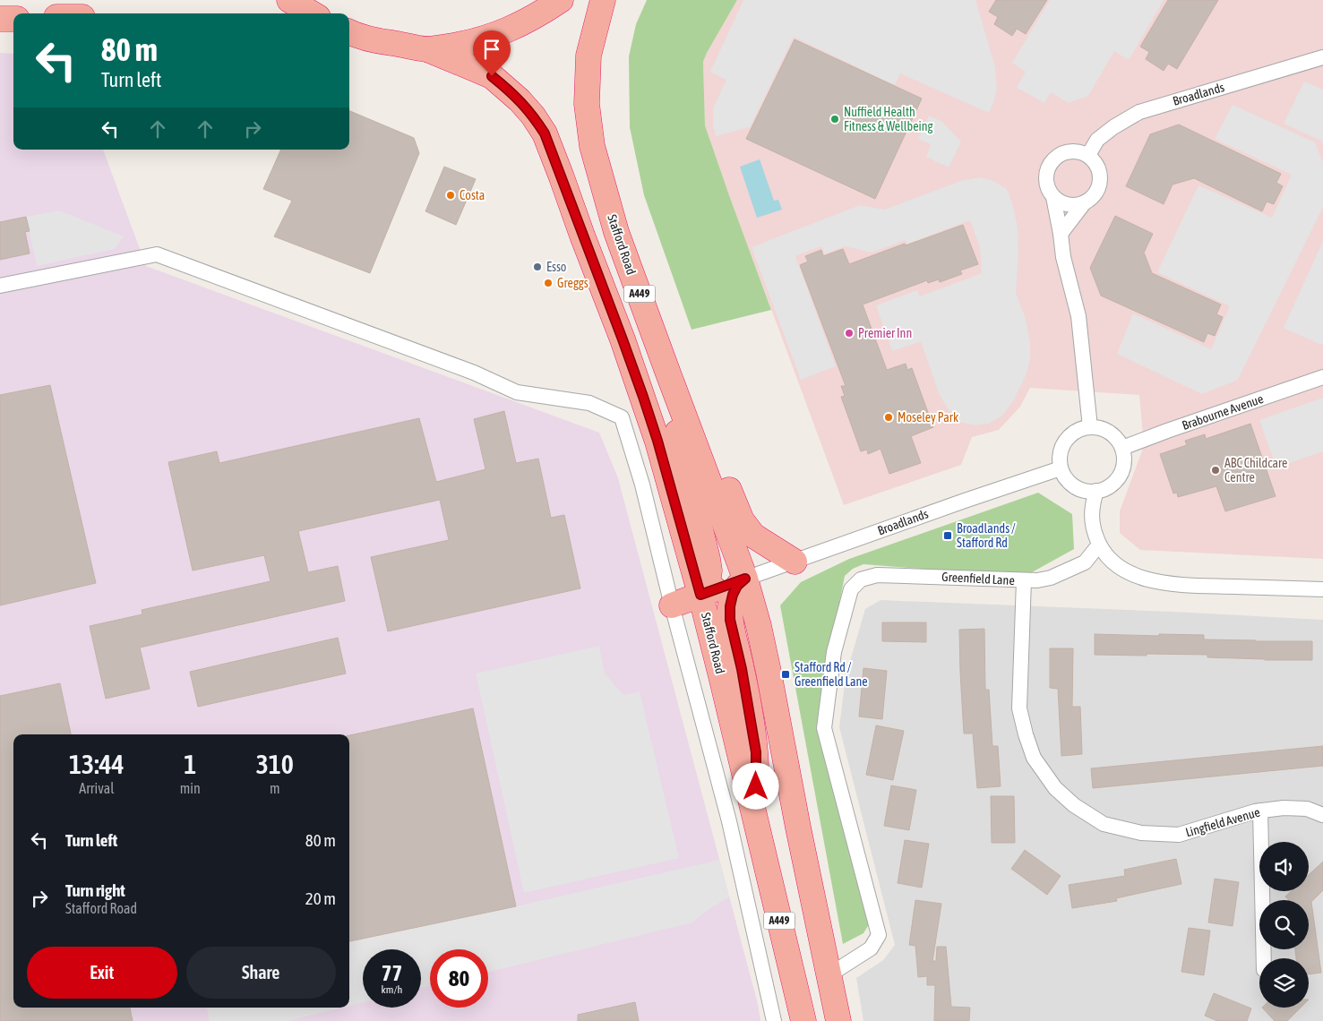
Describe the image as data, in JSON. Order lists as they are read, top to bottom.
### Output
{
  "streets": {
    "highway": ["Stafford Road", "A449"],
    "street": [
      "Broadlands",
      "Brabourne Avenue",
      "Greenfield Lane",
      "Lingfield Avenue"
    ]
  },
  "crossings": [
    ["Broadlands", "Stafford Road"],
    ["Broadlands", "Brabourne Avenue"],
    ["Stafford Road", "Greenfield Lane"],
    ["Greenfield Lane", "Lingfield Avenue"]
  ],
  "places": {
    "other": [
      "Nuffield Health Fitness & Wellbeing",
      "Costa",
      "Esso",
      "Greggs",
      "Premier Inn",
      "Moseley Park",
      "ABC Childcare Centre"
    ],
    "transit": ["Broadlands / Stafford Rd", "Stafford Rd / Greenfield Lane"]
  },
  "page": {
    "turn": ["80 m", "Turn left"],
    "eta": [
      "13:44",
      "Arrival",
      "1",
      "min",
      "310",
      "m"
    ],
    "list": [
      {
        "name": "Turn left",
        "value": "80 m"
      },
      {
        "name": "Turn right",
        "note": "Stafford Road",
        "value": "20 m"
      }
    ],
    "buttons": ["Exit", "Share"],
    "speed": "77 km/h",
    "limit": "80"
  }
}
